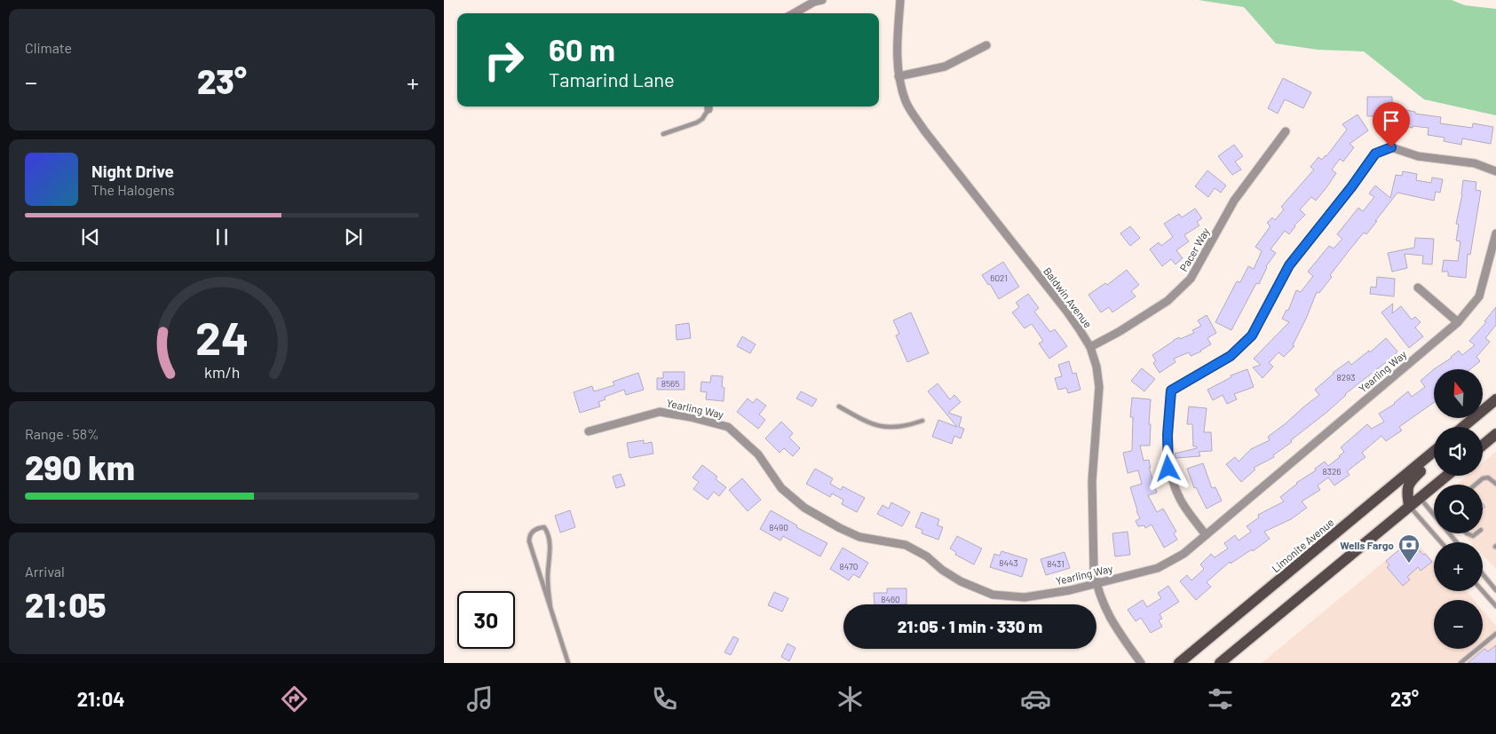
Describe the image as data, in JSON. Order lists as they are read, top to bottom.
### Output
{
  "streets": {
    "main road": ["Limonite Avenue"],
    "street": ["Pacer Way", "Baldwin Avenue", "Yearling Way"]
  },
  "crossings": [
    ["Pacer Way", "Baldwin Avenue"],
    ["Baldwin Avenue", "Yearling Way"]
  ],
  "places": {
    "bank": ["Wells Fargo"]
  },
  "house_numbers": [
    "6021",
    "8293",
    "8565",
    "8326",
    "8490",
    "8443",
    "8431",
    "8470",
    "8460"
  ],
  "north": "top",
  "page": {
    "tile": [
      "Climate",
      ["Range · 58%", "290 km"],
      ["Arrival", "21:05"]
    ],
    "turn": ["60 m", "Tamarind Lane"],
    "heat": ["−", "23°", "+"],
    "song": ["Night Drive", "The Halogens"],
    "map_buttons": ["+", "−"],
    "limit": "30",
    "trip": "21:05 · 1 min · 330 m",
    "tabs": ["21:04", "23°"],
    "gauge": ["24", "km/h"]
  }
}
